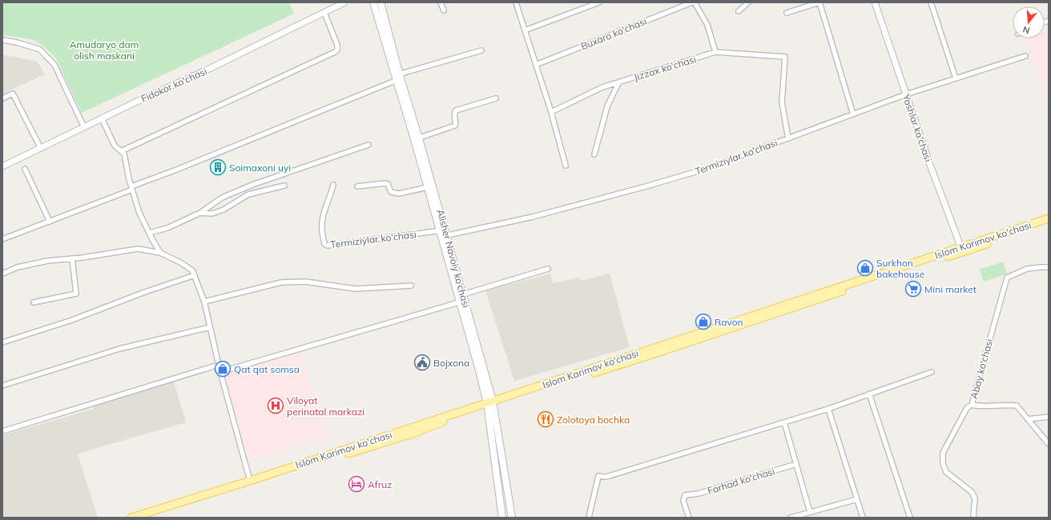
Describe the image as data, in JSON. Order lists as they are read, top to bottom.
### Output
{
  "streets": {
    "main road": ["Islom Karimov ko'chasi", "Alisher Navoiy ko’chasi"],
    "street": [
      "Buxaro ko'chasi",
      "Jizzax ko'chasi",
      "Fidokor ko'chasi",
      "Yoshlar ko'chasi",
      "Termiziylar ko'chasi",
      "Abay ko'chasi",
      "Farhad ko'chasi"
    ]
  },
  "crossings": [
    ["Jizzax ko'chasi", "Termiziylar ko'chasi"],
    ["Yoshlar ko'chasi", "Termiziylar ko'chasi"],
    ["Yoshlar ko'chasi", "Islom Karimov ko'chasi"],
    ["Termiziylar ko'chasi", "Alisher Navoiy ko’chasi"],
    ["Islom Karimov ko'chasi", "Alisher Navoiy ko’chasi"]
  ],
  "parks": ["Amudaryo dam olish maskani"],
  "places": {
    "building": ["Soimaxoni uyi"],
    "shop": ["Surkhon bakehouse", "Ravon", "Qat qat somsa"],
    "supermarket": ["Mini market"],
    "public building": ["Bojxona"],
    "hospital": ["Viloyat perinatal markazi"],
    "restaurant": ["Zolotoya bochka"],
    "hotel": ["Afruz"]
  },
  "north": "bottom"
}
